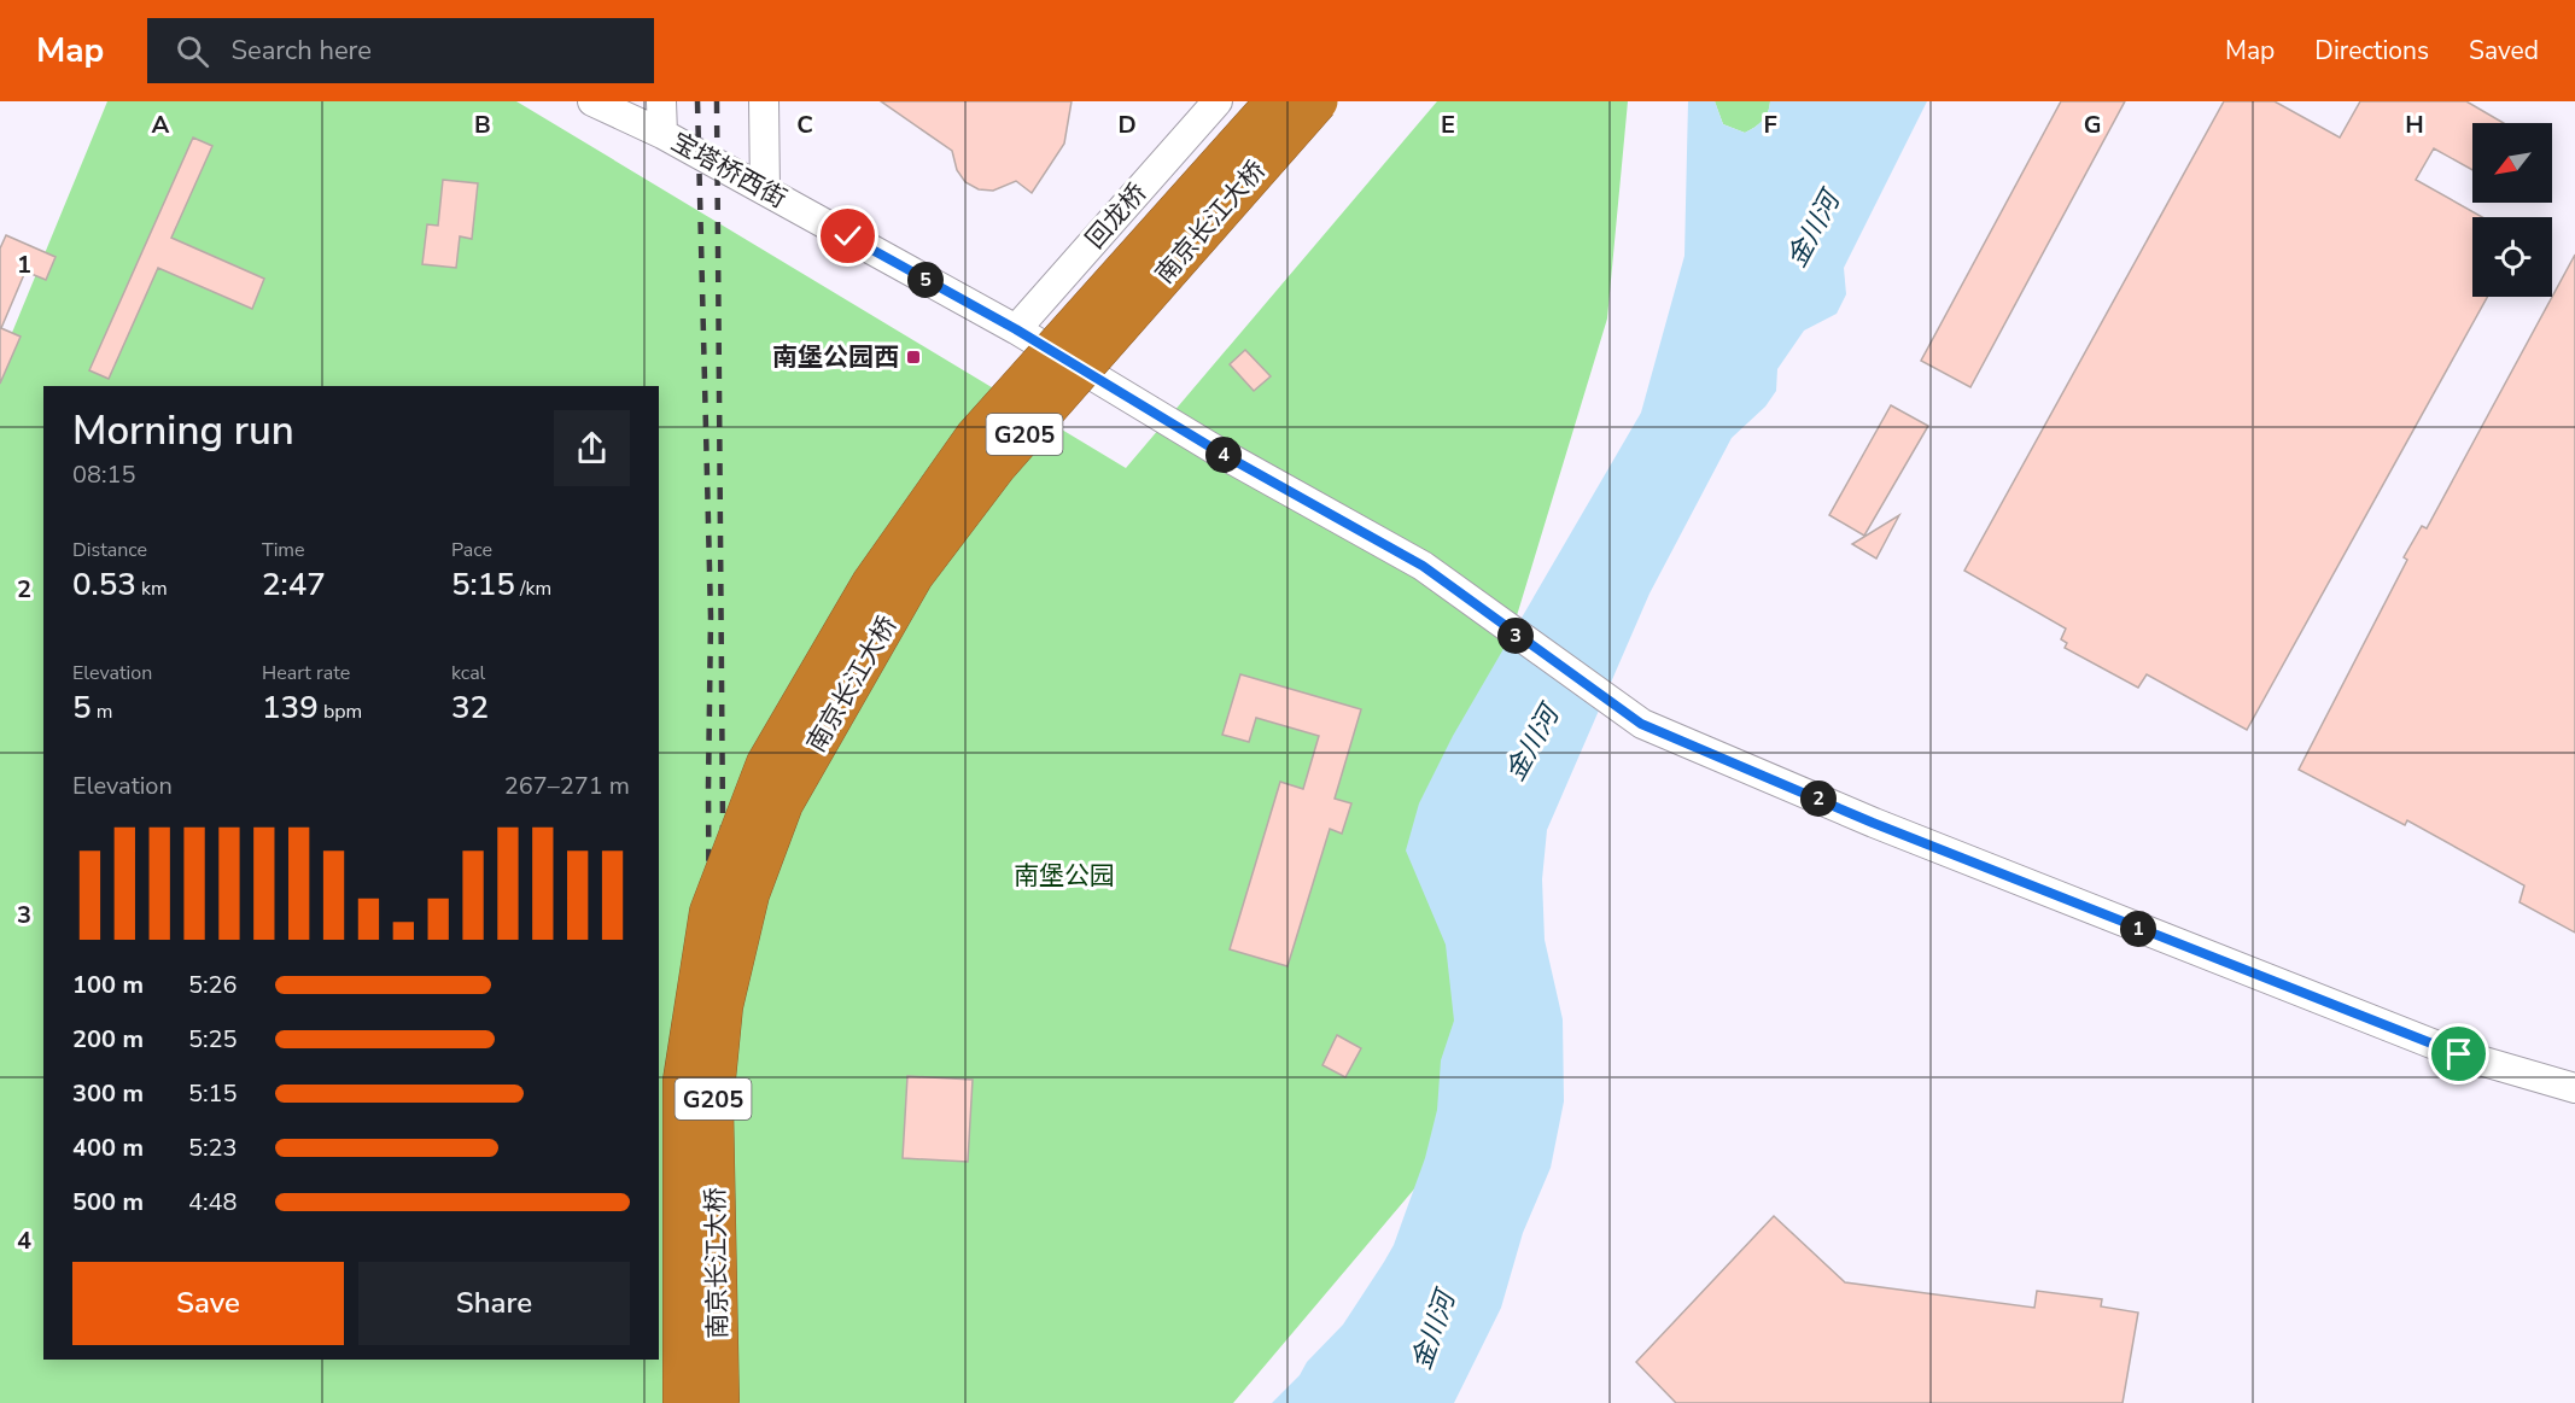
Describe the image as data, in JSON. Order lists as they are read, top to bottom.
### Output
{
  "streets": {
    "highway": ["南京长江大桥", "G205"],
    "street": ["宝塔桥西街", "回龙桥"]
  },
  "crossings": [
    ["宝塔桥西街", "回龙桥"]
  ],
  "water": ["金川河"],
  "parks": ["南堡公园"],
  "places": {
    "transit": ["南堡公园西"]
  },
  "north": "bottom left",
  "page": {
    "header": "Map",
    "search": "Search here",
    "nav": ["Map", "Directions", "Saved"],
    "pins": [
      "5",
      "4",
      "3",
      "2",
      "1"
    ],
    "heading": ["Morning run", "08:15"],
    "stats": [
      ["Distance", "0.53 km"],
      ["Time", "2:47"],
      ["Pace", "5:15 /km"],
      ["Elevation", "5 m"],
      ["Heart rate", "139 bpm"],
      ["kcal", "32"]
    ],
    "chart": ["Elevation", "267–271 m"],
    "list": [
      {
        "name": "100 m",
        "note": "5:26"
      },
      {
        "name": "200 m",
        "note": "5:25"
      },
      {
        "name": "300 m",
        "note": "5:15"
      },
      {
        "name": "400 m",
        "note": "5:23"
      },
      {
        "name": "500 m",
        "note": "4:48"
      }
    ],
    "buttons": ["Save", "Share"]
  },
  "grid": {
    "columns": [
      "A",
      "B",
      "C",
      "D",
      "E",
      "F",
      "G",
      "H"
    ],
    "rows": [
      "1",
      "2",
      "3",
      "4"
    ]
  }
}
